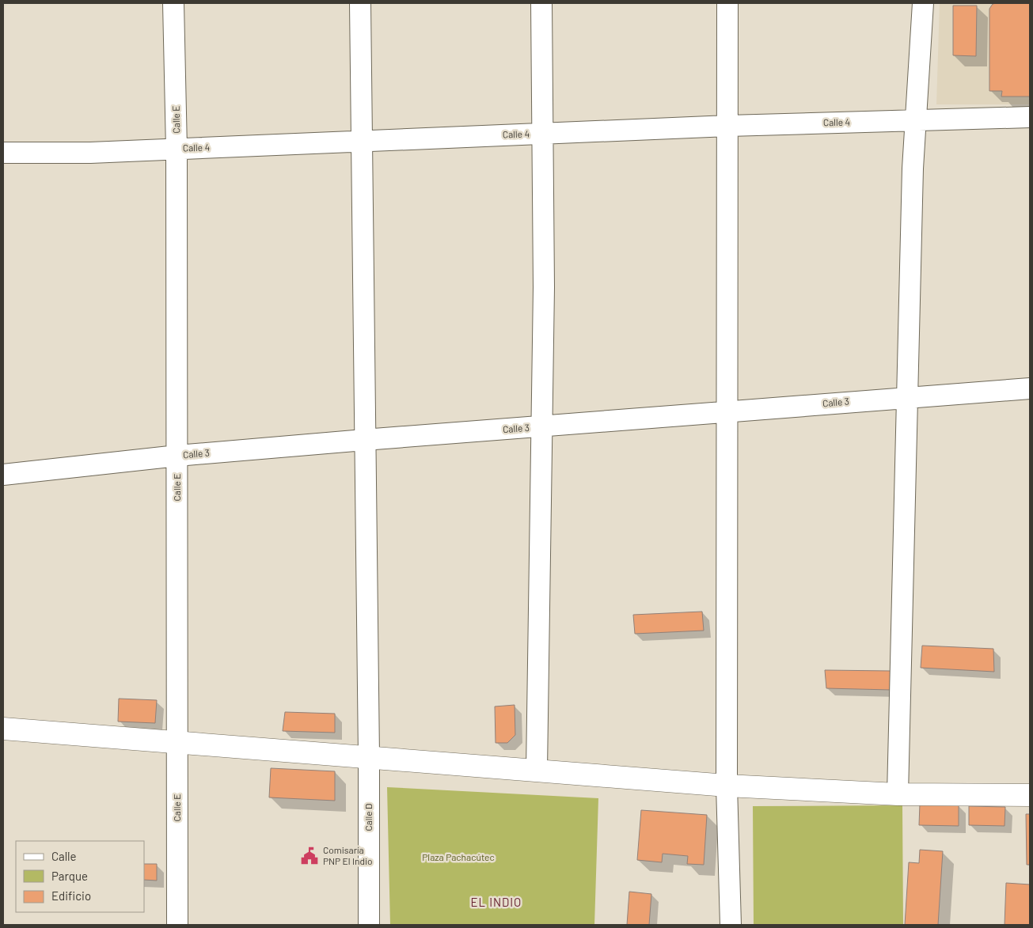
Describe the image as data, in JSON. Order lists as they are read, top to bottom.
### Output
{
  "streets": {
    "street": [
      "Calle E",
      "Calle 4",
      "Calle 3",
      "Calle D"
    ]
  },
  "crossings": [
    ["Calle E", "Calle 4"],
    ["Calle E", "Calle 3"],
    ["Calle 4", "Calle D"],
    ["Calle 3", "Calle D"]
  ],
  "districts": ["EL INDIO"],
  "parks": ["Plaza Pachacútec"],
  "places": {
    "public building": ["Comisaría PNP El Indio"]
  },
  "legend": ["Calle", "Parque", "Edificio"]
}
